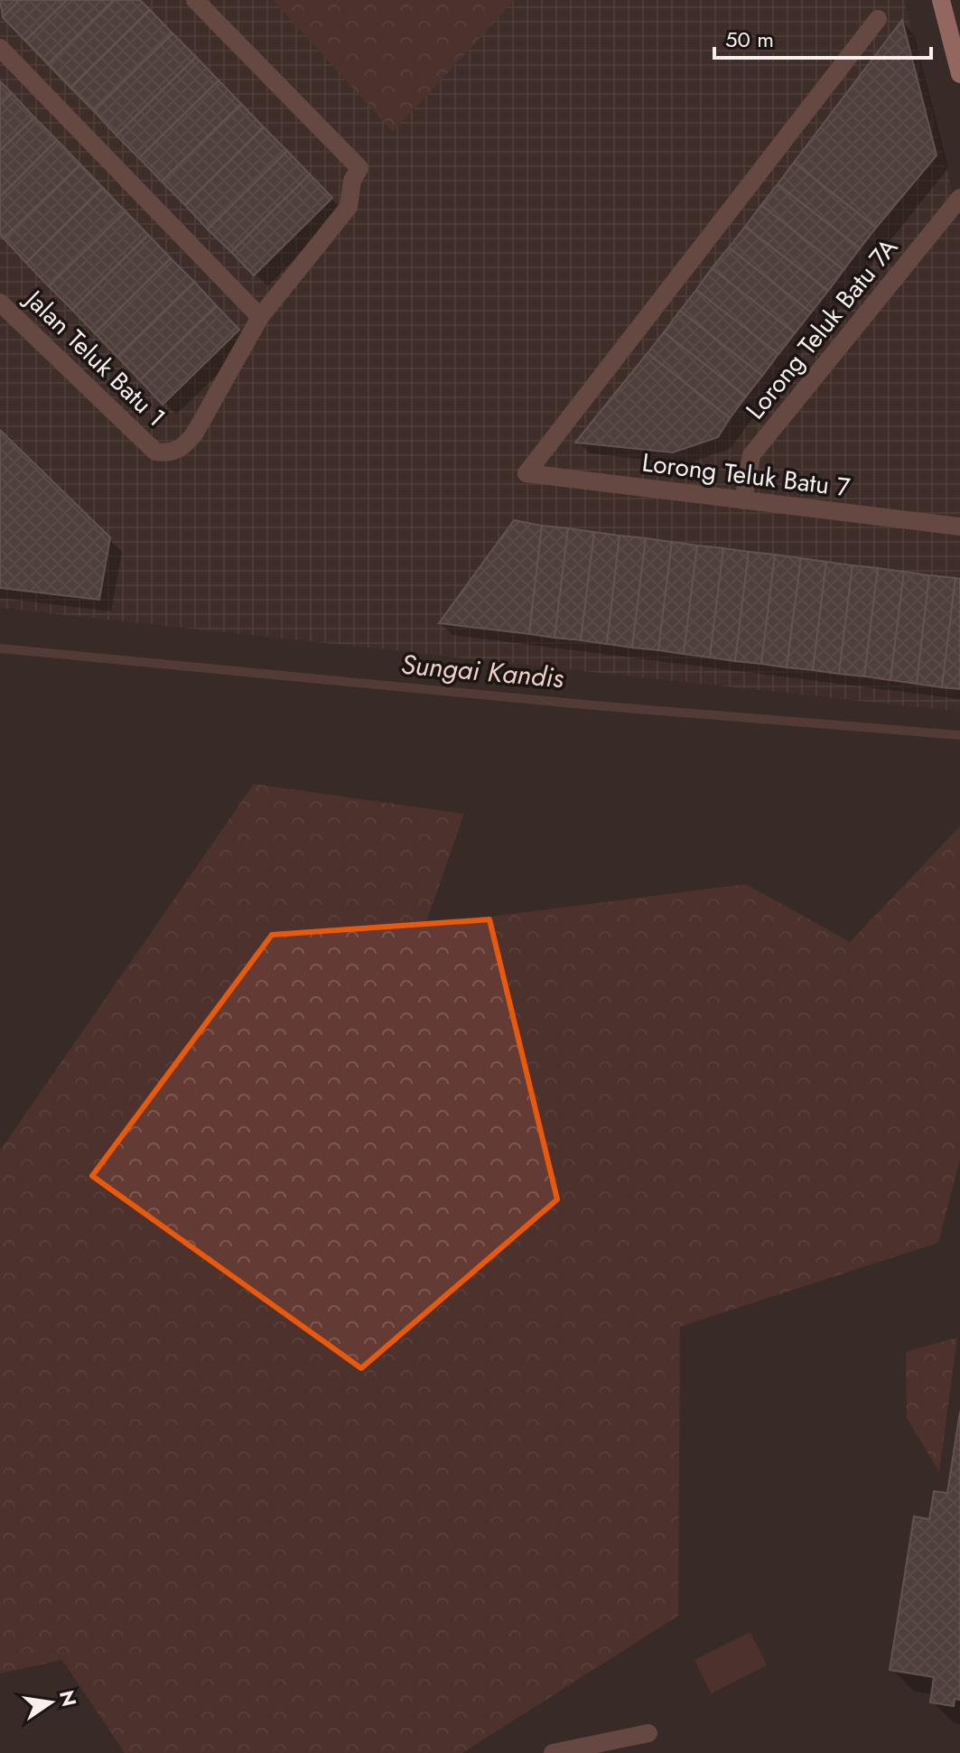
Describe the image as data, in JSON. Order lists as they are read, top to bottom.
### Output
{
  "streets": {
    "street": ["Lorong Teluk Batu 7A", "Jalan Teluk Batu 1", "Lorong Teluk Batu 7"]
  },
  "crossings": [
    ["Lorong Teluk Batu 7A", "Lorong Teluk Batu 7"]
  ],
  "water": ["Sungai Kandis"],
  "scale_bar": "50 m",
  "north": "right"
}
